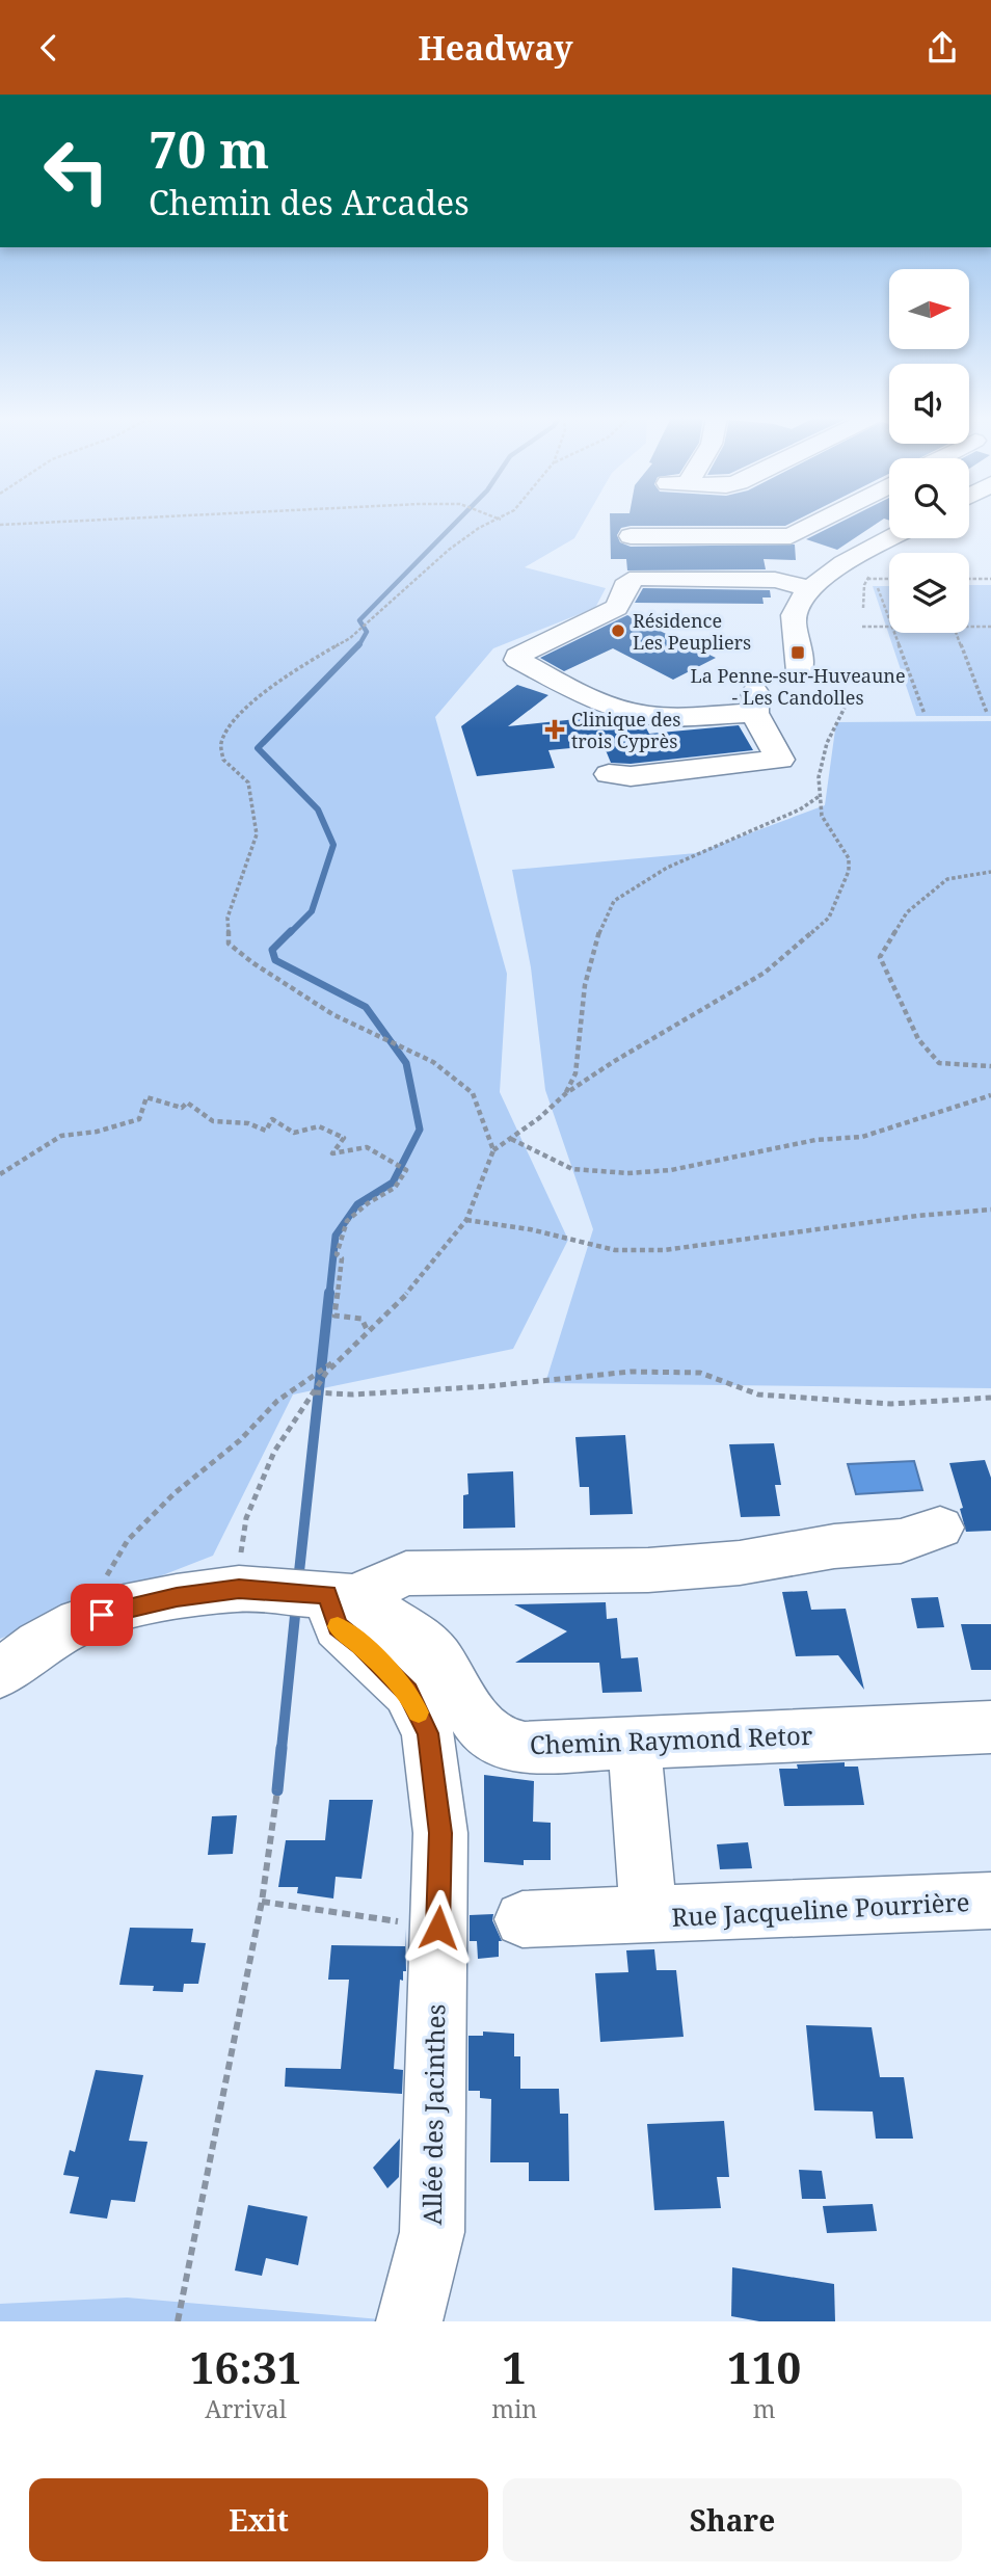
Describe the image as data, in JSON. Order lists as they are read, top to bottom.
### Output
{
  "streets": {
    "street": ["Chemin Raymond Retor", "Rue Jacqueline Pourrière", "Allée des Jacinthes"]
  },
  "crossings": [
    ["Chemin Raymond Retor", "Rue Jacqueline Pourrière"],
    ["Chemin Raymond Retor", "Allée des Jacinthes"]
  ],
  "places": {
    "other": ["Résidence Les Peupliers"],
    "transit": ["La Penne-sur-Huveaune - Les Candolles"],
    "health": ["Clinique des trois Cyprès"]
  },
  "north": "right",
  "page": {
    "header": "Headway",
    "turn": ["70 m", "Chemin des Arcades"],
    "eta": [
      "16:31",
      "Arrival",
      "1",
      "min",
      "110",
      "m"
    ],
    "buttons": ["Exit", "Share"]
  }
}
